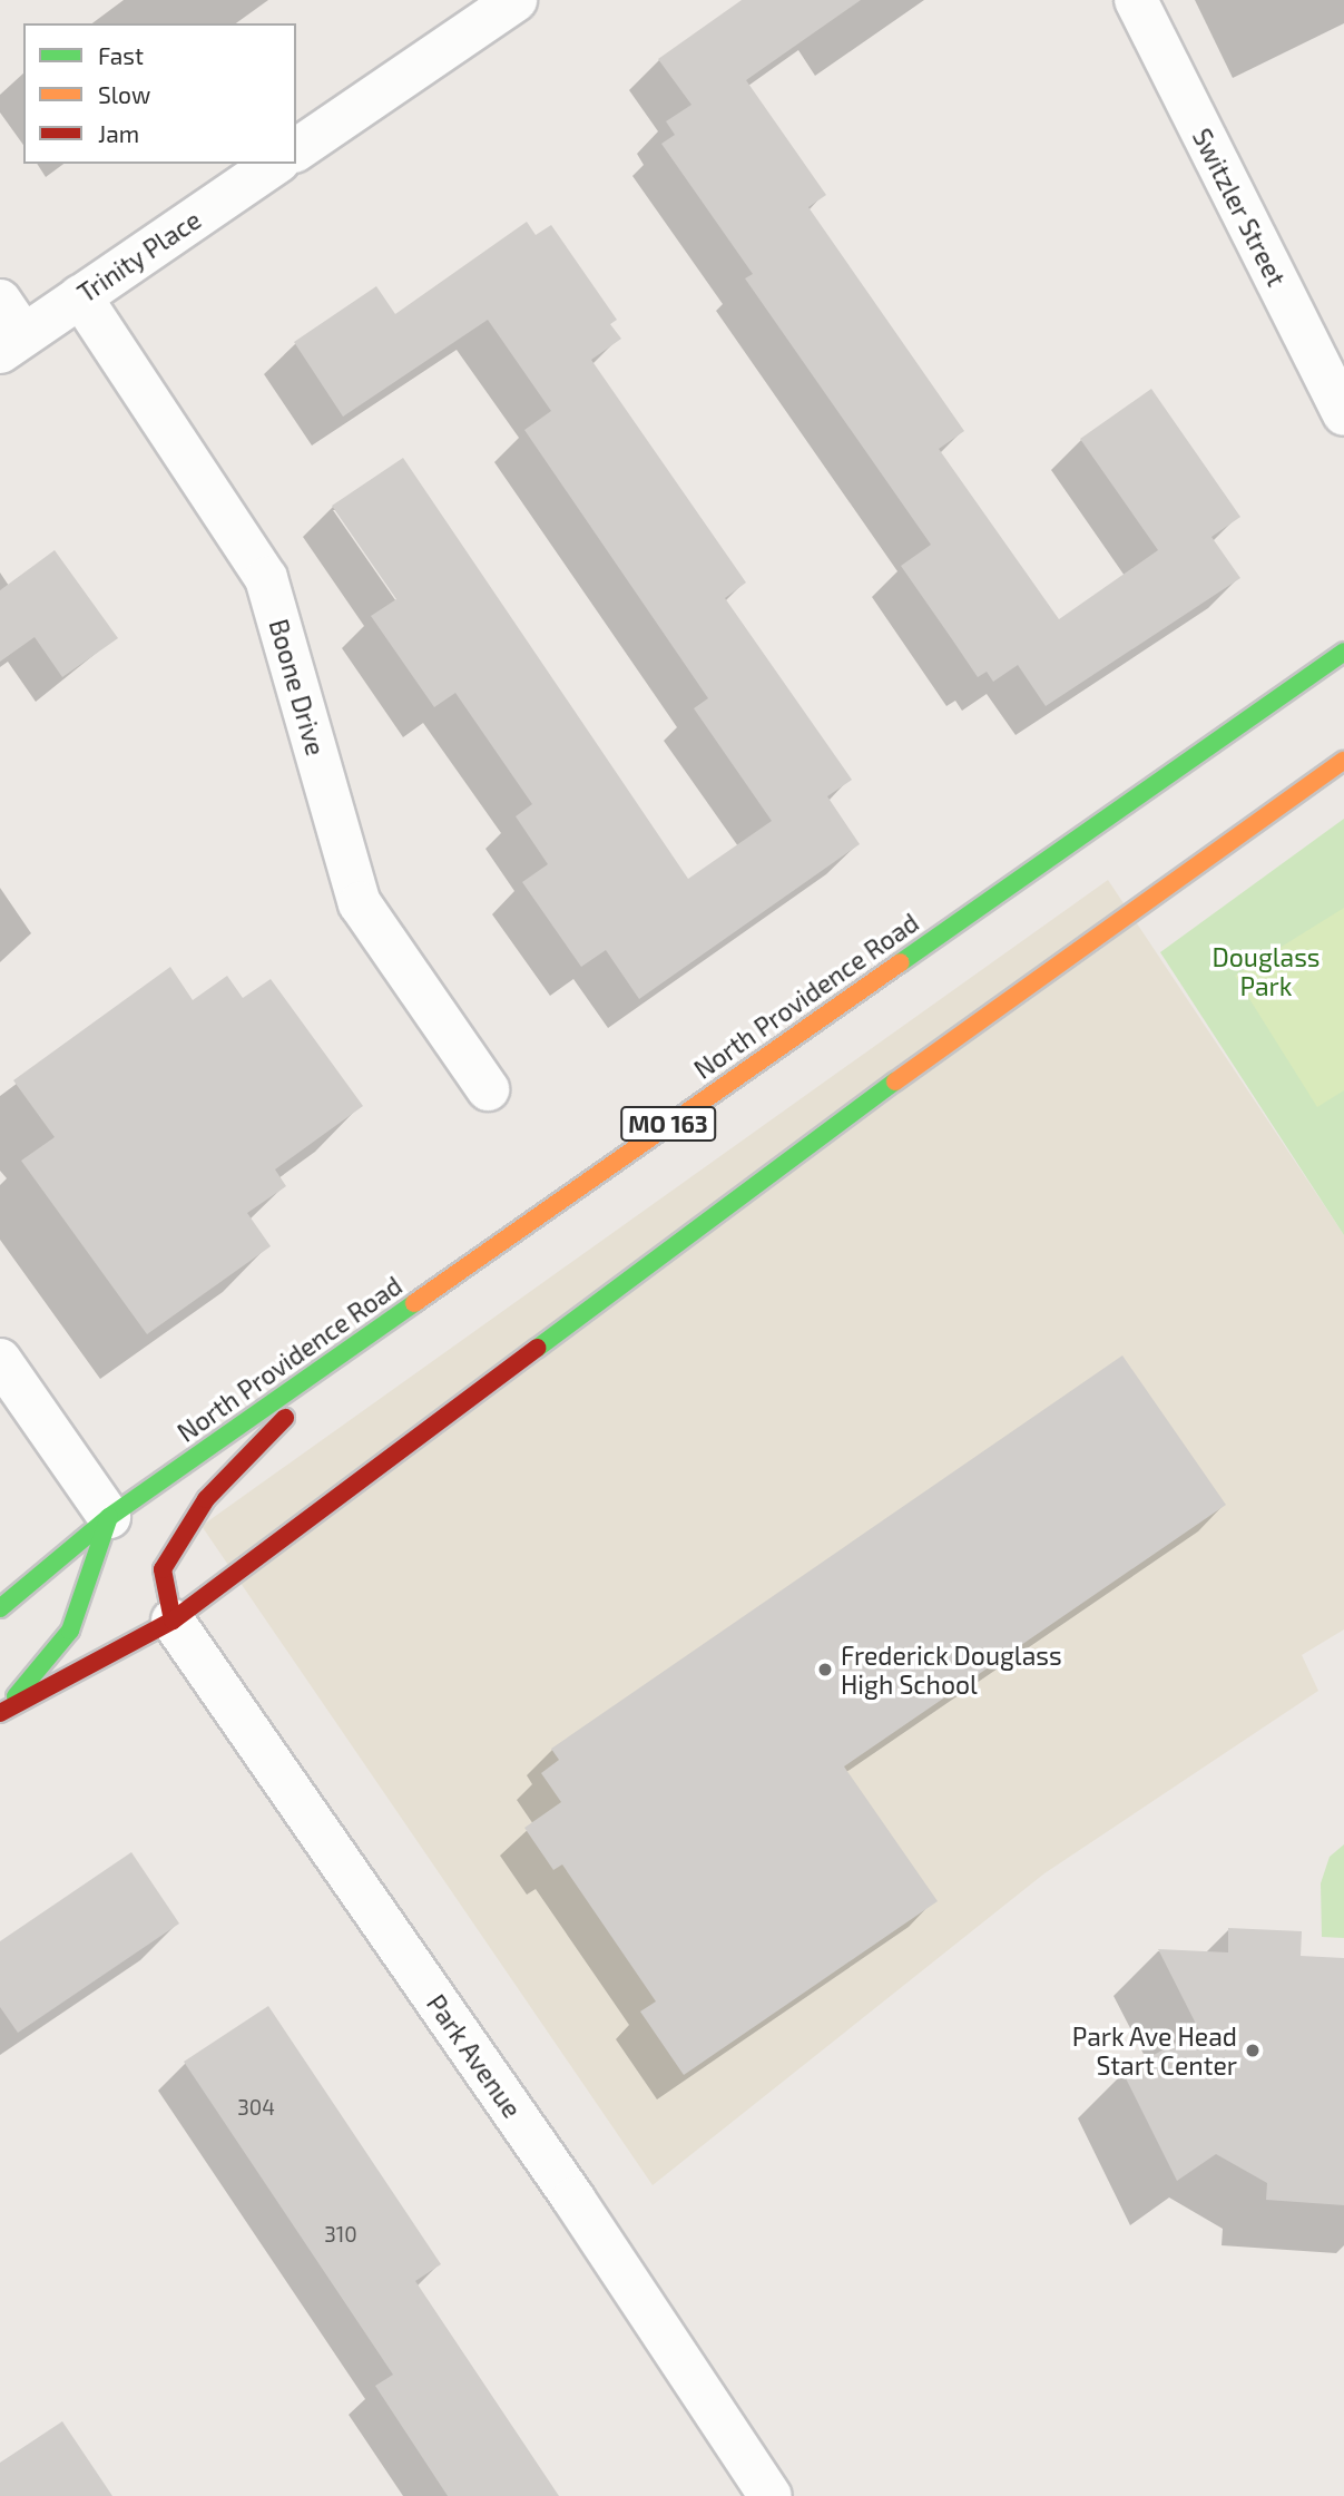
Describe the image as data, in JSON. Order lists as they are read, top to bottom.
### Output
{
  "streets": {
    "main road": ["North Providence Road", "MO 163"],
    "street": [
      "Switzler Street",
      "Trinity Place",
      "Boone Drive",
      "Park Avenue"
    ]
  },
  "crossings": [
    ["Trinity Place", "Boone Drive"]
  ],
  "parks": ["Douglass Park"],
  "places": ["Frederick Douglass High School", "Park Ave Head Start Center"],
  "house_numbers": ["304", "310"],
  "legend": ["Fast", "Slow", "Jam"]
}
